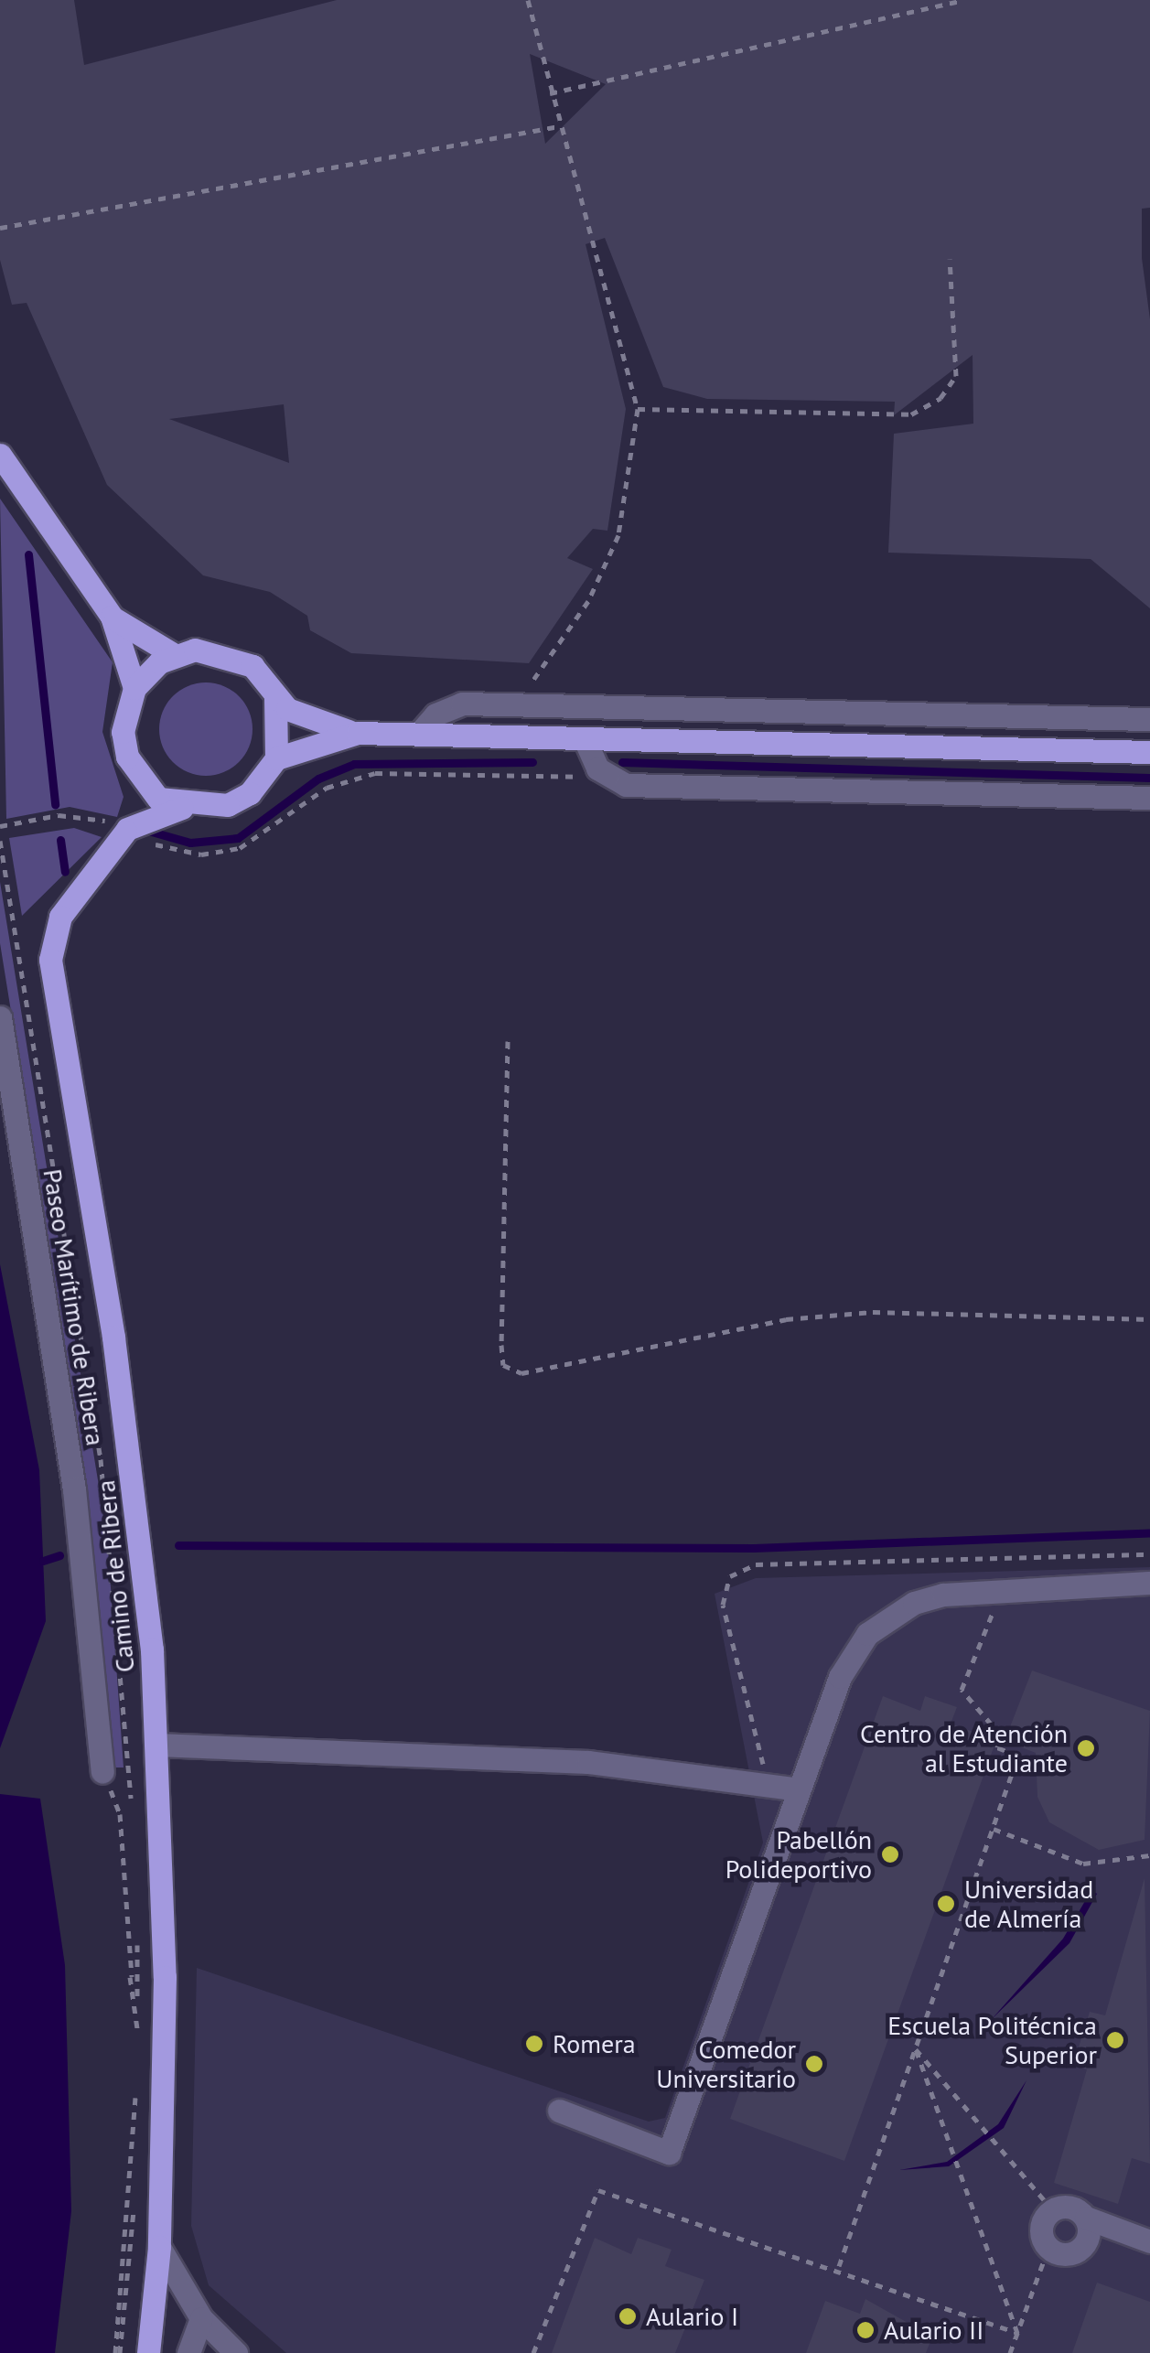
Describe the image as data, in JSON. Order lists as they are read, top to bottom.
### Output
{
  "streets": {
    "main road": ["Camino de Ribera"],
    "street": ["Paseo Marítimo de Ribera"]
  },
  "places": [
    "Centro de Atención al Estudiante",
    "Pabellón Polideportivo",
    "Universidad de Almería",
    "Escuela Politécnica Superior",
    "Romera",
    "Comedor Universitario",
    "Aulario I",
    "Aulario II"
  ]
}
